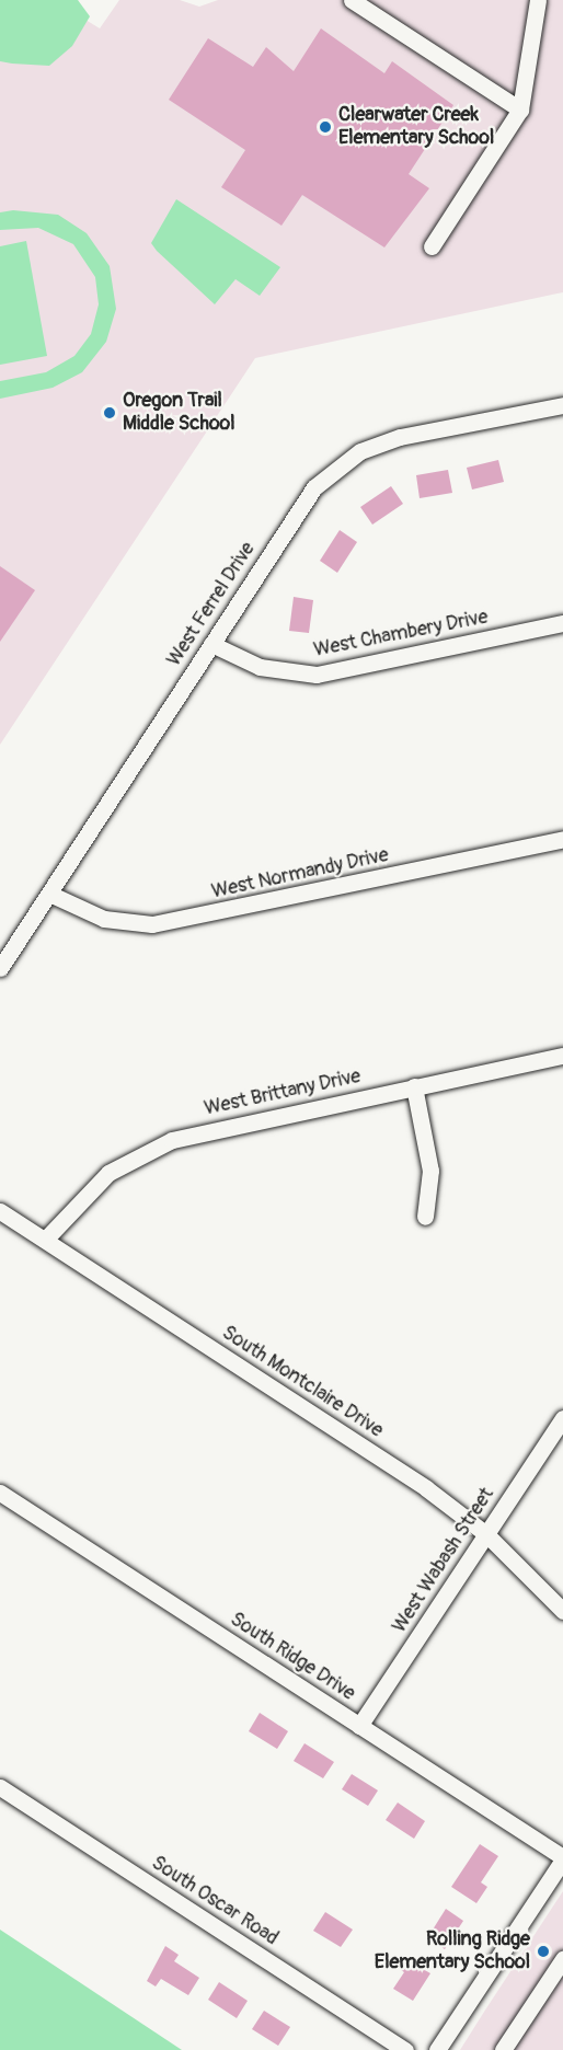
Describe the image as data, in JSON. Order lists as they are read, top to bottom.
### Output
{
  "streets": {
    "street": [
      "West Ferrel Drive",
      "West Chambery Drive",
      "West Normandy Drive",
      "West Brittany Drive",
      "South Montclaire Drive",
      "West Wabash Street",
      "South Ridge Drive",
      "South Oscar Road"
    ]
  },
  "crossings": [
    ["West Ferrel Drive", "West Chambery Drive"],
    ["West Ferrel Drive", "West Normandy Drive"],
    ["West Brittany Drive", "South Montclaire Drive"],
    ["South Montclaire Drive", "West Wabash Street"],
    ["West Wabash Street", "South Ridge Drive"]
  ],
  "places": ["Clearwater Creek Elementary School", "Oregon Trail Middle School", "Rolling Ridge Elementary School"]
}
